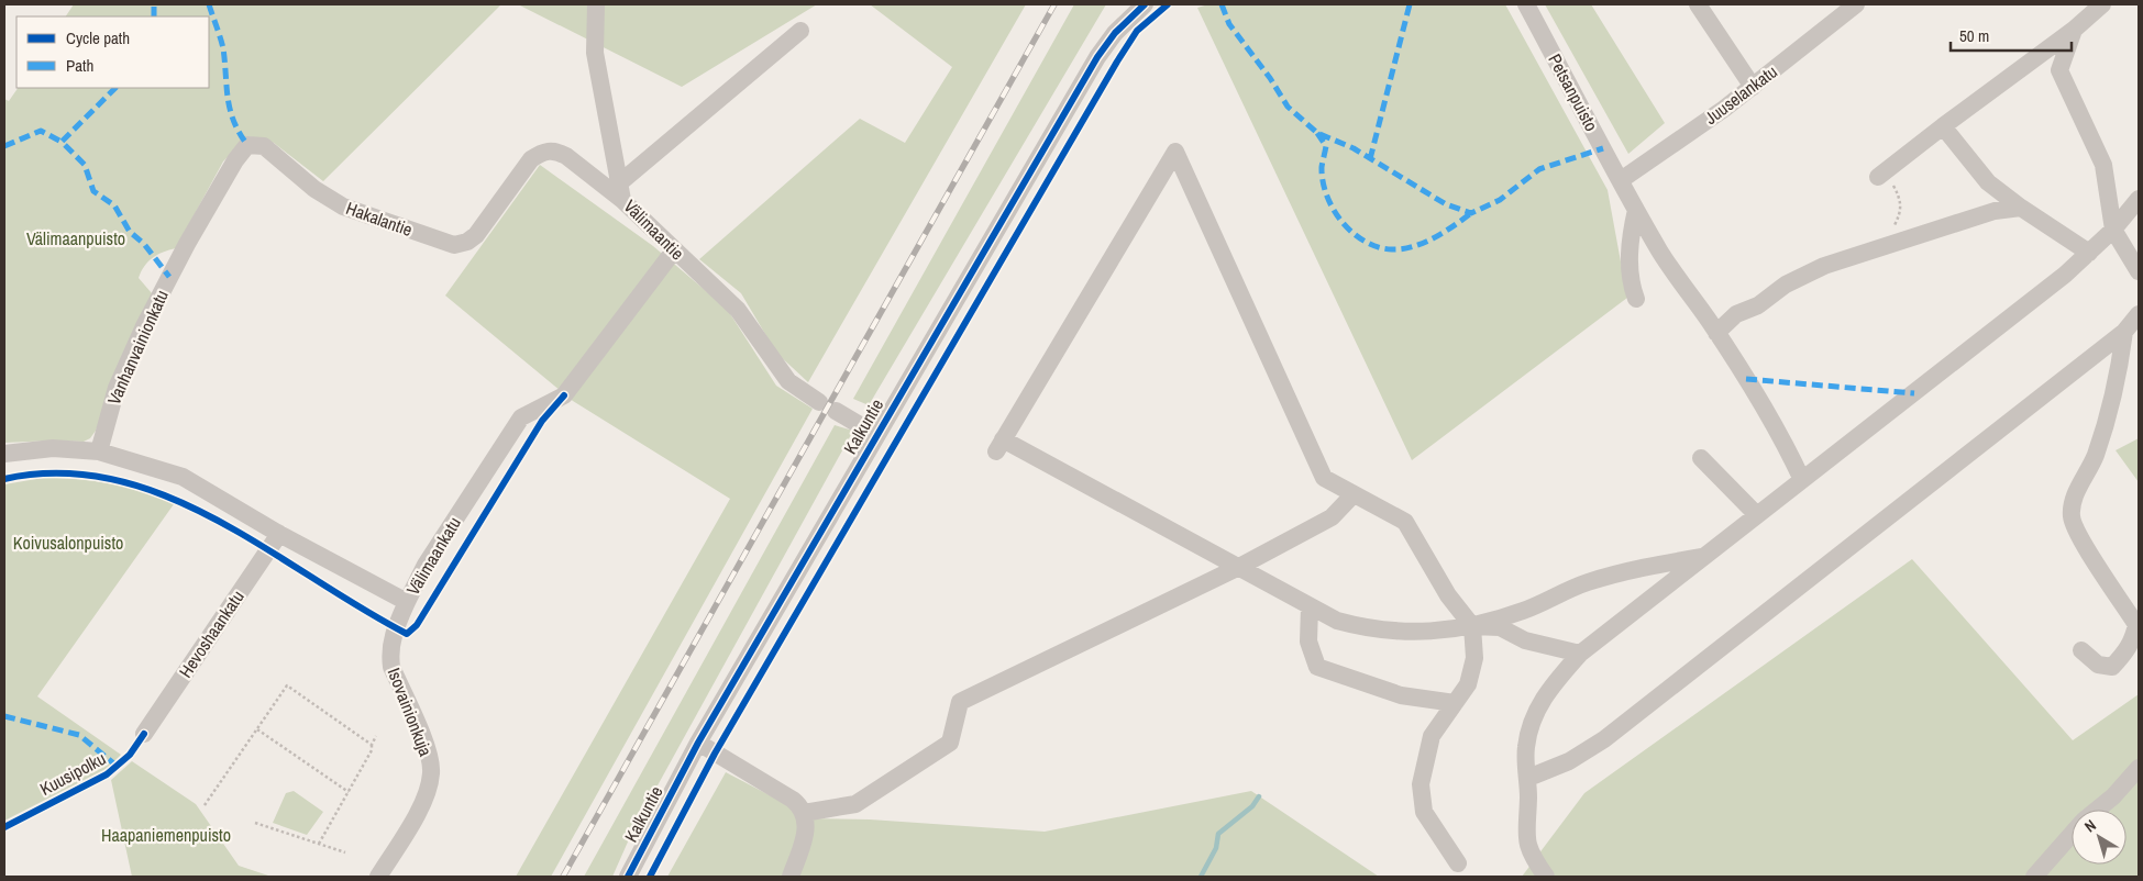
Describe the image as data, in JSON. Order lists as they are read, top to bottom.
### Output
{
  "streets": {
    "street": [
      "Petsanpuisto",
      "Juuselankatu",
      "Hakalantie",
      "Välimaantie",
      "Vanhanvainionkatu",
      "Kalkuntie",
      "Välimaankatu",
      "Hevoshaankatu",
      "Isovainionkuja"
    ],
    "cycle path": ["Kuusipolku"]
  },
  "crossings": [
    ["Petsanpuisto", "Juuselankatu"],
    ["Hakalantie", "Välimaantie"],
    ["Hakalantie", "Vanhanvainionkatu"],
    ["Välimaantie", "Välimaankatu"],
    ["Vanhanvainionkatu", "Välimaankatu"],
    ["Välimaankatu", "Hevoshaankatu"],
    ["Välimaankatu", "Isovainionkuja"]
  ],
  "parks": ["Välimaanpuisto", "Koivusalonpuisto", "Haapaniemenpuisto"],
  "legend": ["Cycle path", "Path"],
  "scale_bar": "50 m",
  "north": "top left"
}
